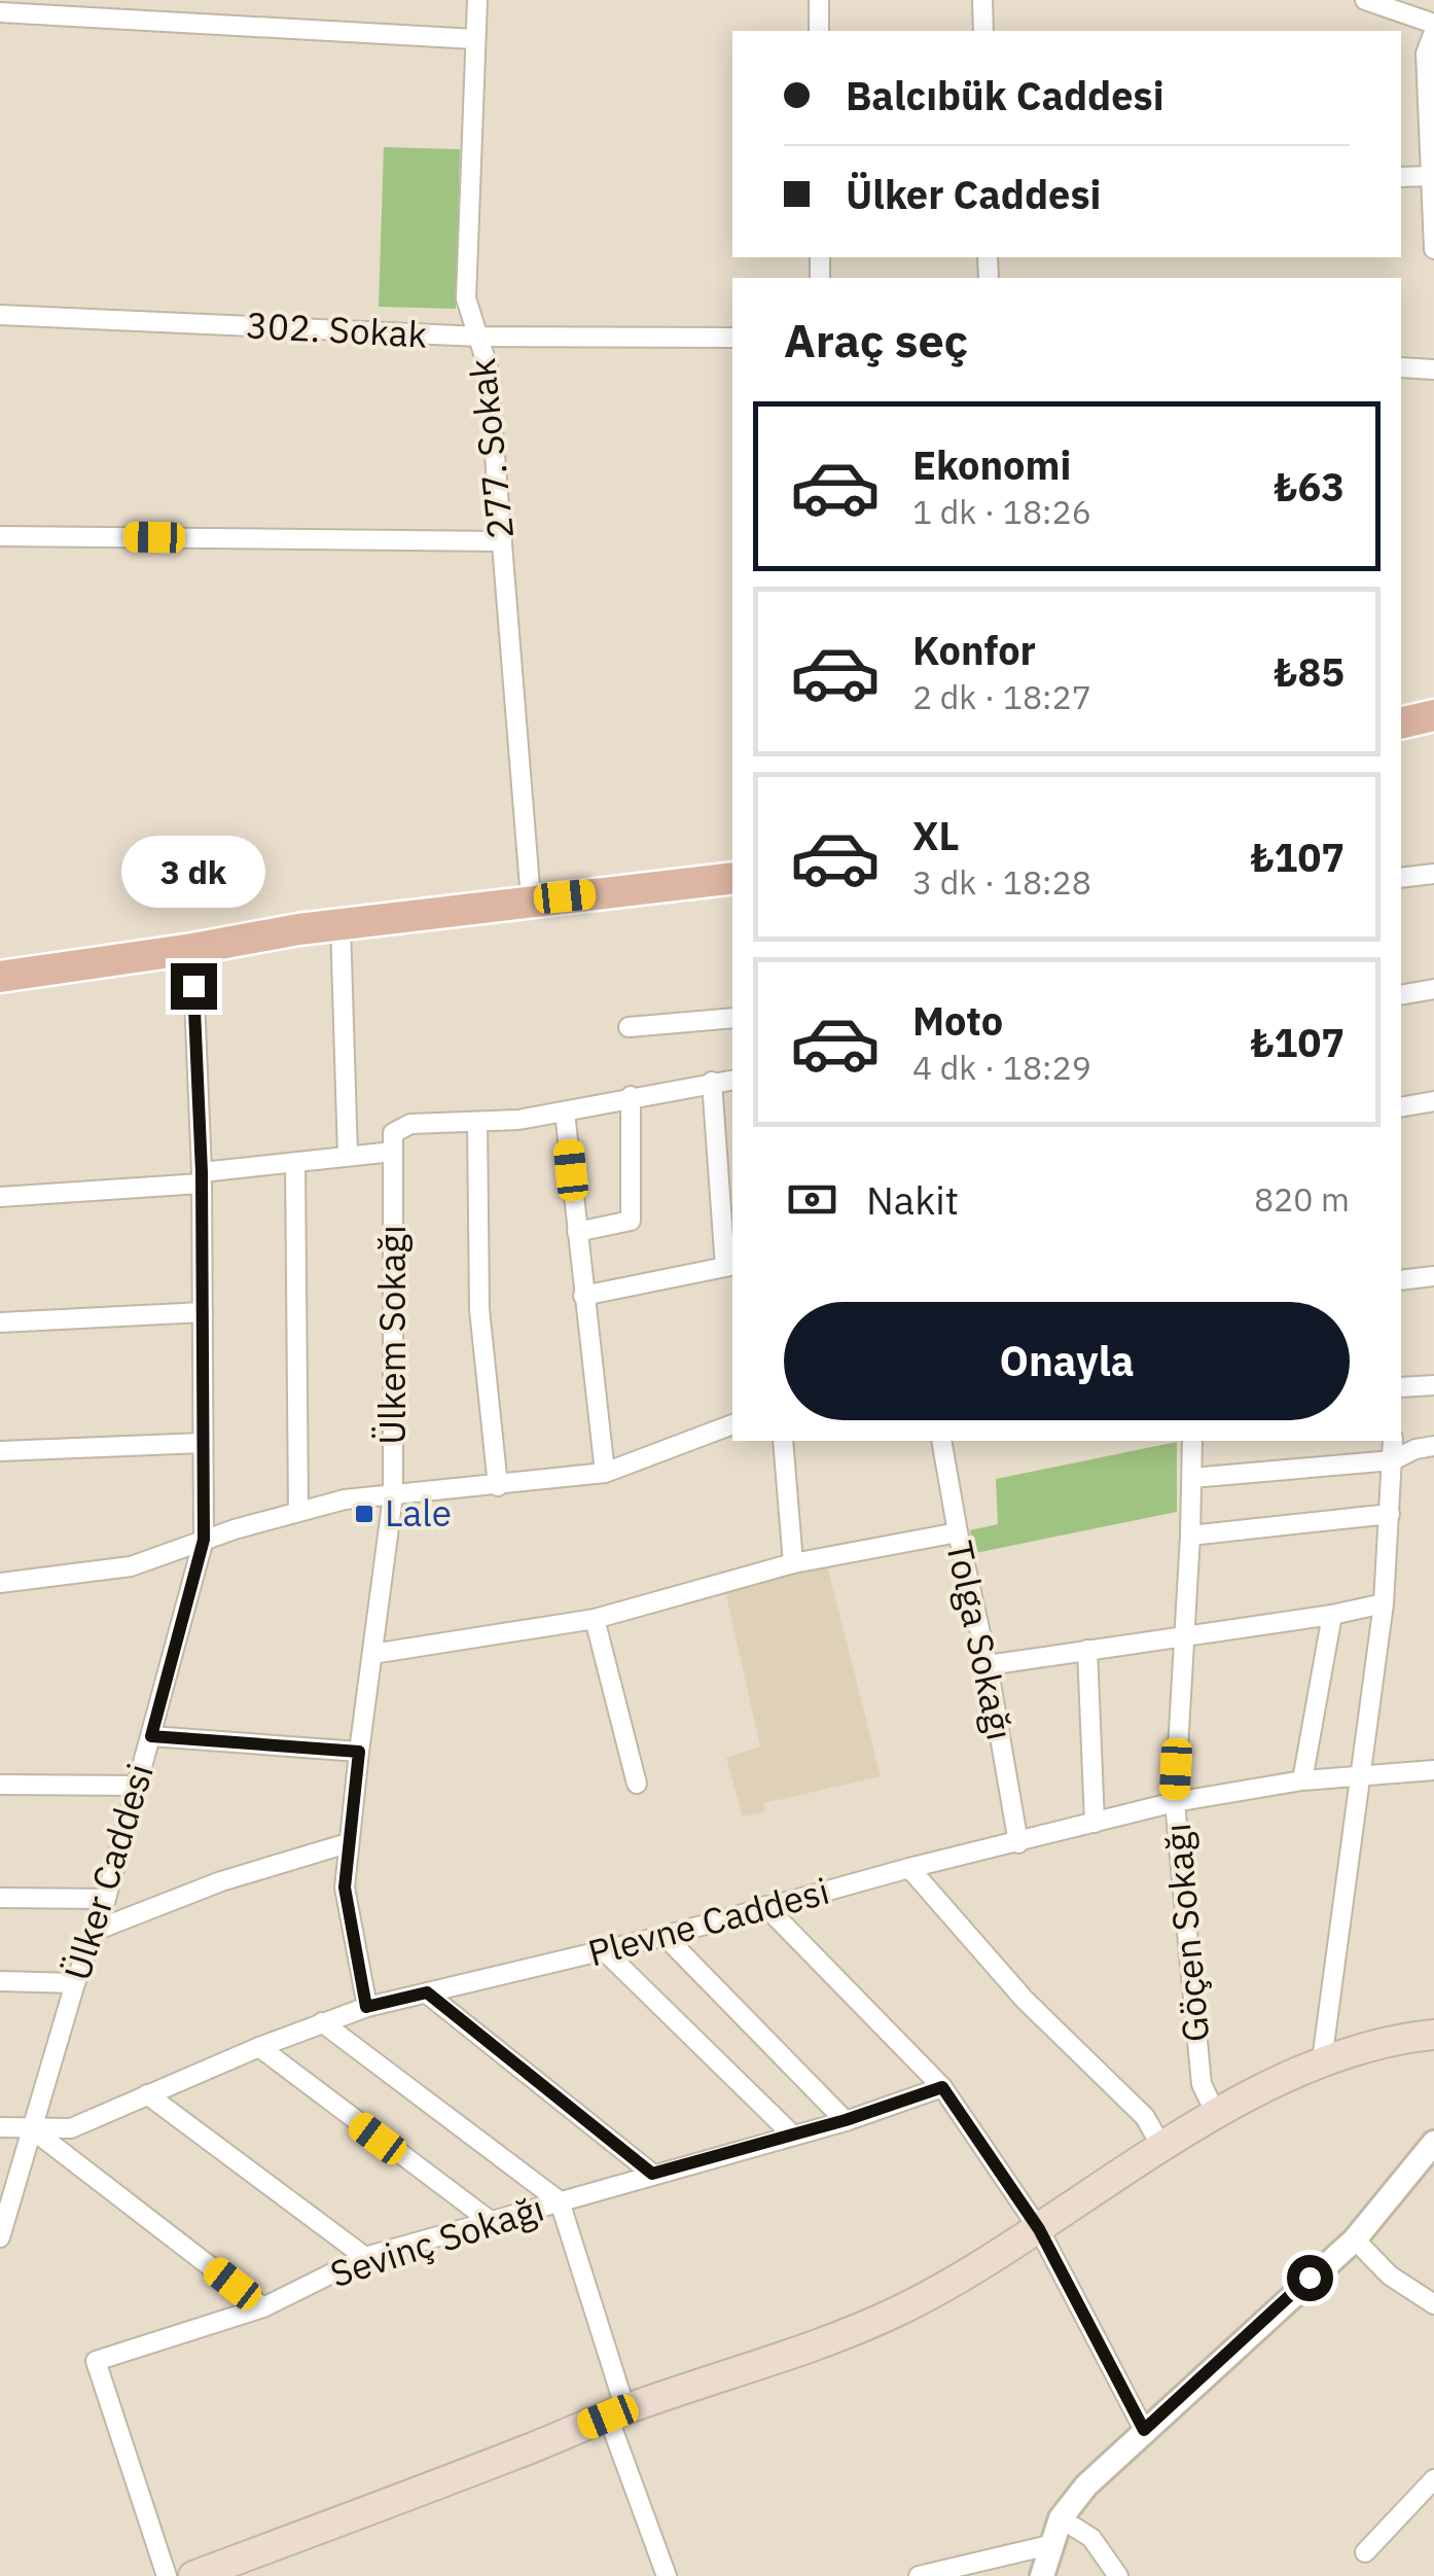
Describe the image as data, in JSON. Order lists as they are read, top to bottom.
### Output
{
  "streets": {
    "street": [
      "302. Sokak",
      "277. Sokak",
      "Ülkem Sokağı",
      "Tolga Sokağı",
      "Ülker Caddesi",
      "Plevne Caddesi",
      "Göçen Sokağı",
      "Sevinç Sokağı"
    ]
  },
  "crossings": [
    ["302. Sokak", "277. Sokak"],
    ["Ülkem Sokağı", "Plevne Caddesi"],
    ["Tolga Sokağı", "Plevne Caddesi"],
    ["Ülker Caddesi", "Plevne Caddesi"],
    ["Plevne Caddesi", "Göçen Sokağı"]
  ],
  "places": {
    "transit": ["Lale"]
  },
  "page": {
    "banner": ["Balcıbük Caddesi", "Ülker Caddesi"],
    "heading": "Araç seç",
    "list": [
      {
        "name": "Ekonomi",
        "note": "1 dk · 18:26",
        "value": "₺63"
      },
      {
        "name": "Konfor",
        "note": "2 dk · 18:27",
        "value": "₺85"
      },
      {
        "name": "XL",
        "note": "3 dk · 18:28",
        "value": "₺107"
      },
      {
        "name": "Moto",
        "note": "4 dk · 18:29",
        "value": "₺107"
      }
    ],
    "bubble": "3 dk",
    "pay": ["Nakit", "820 m"],
    "buttons": "Onayla"
  }
}
